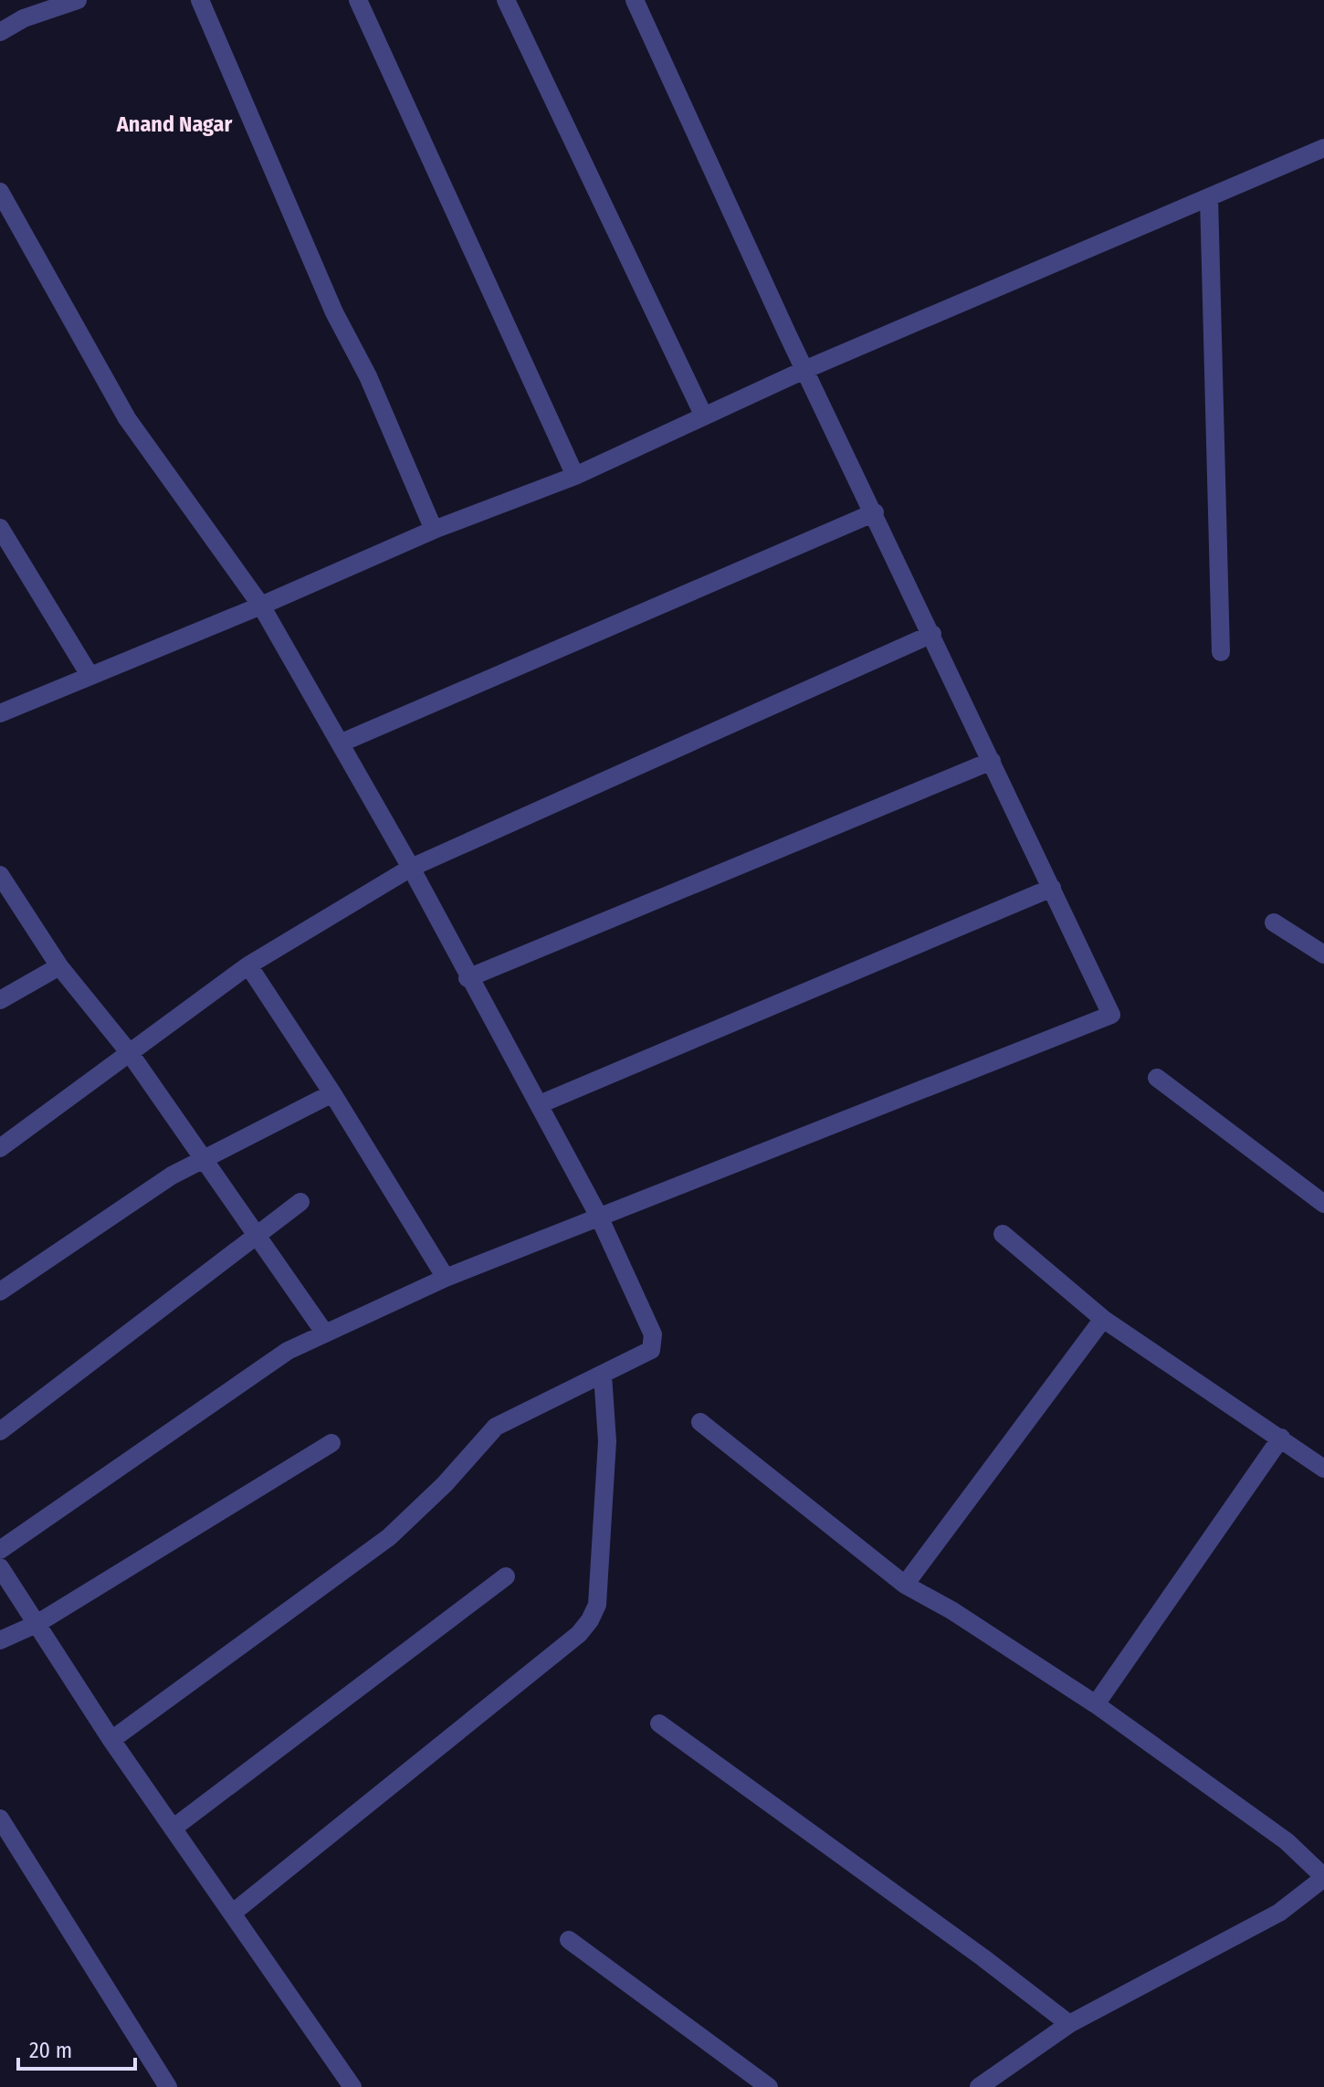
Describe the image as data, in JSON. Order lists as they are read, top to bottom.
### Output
{
  "districts": ["Anand Nagar"],
  "scale_bar": "20 m"
}
